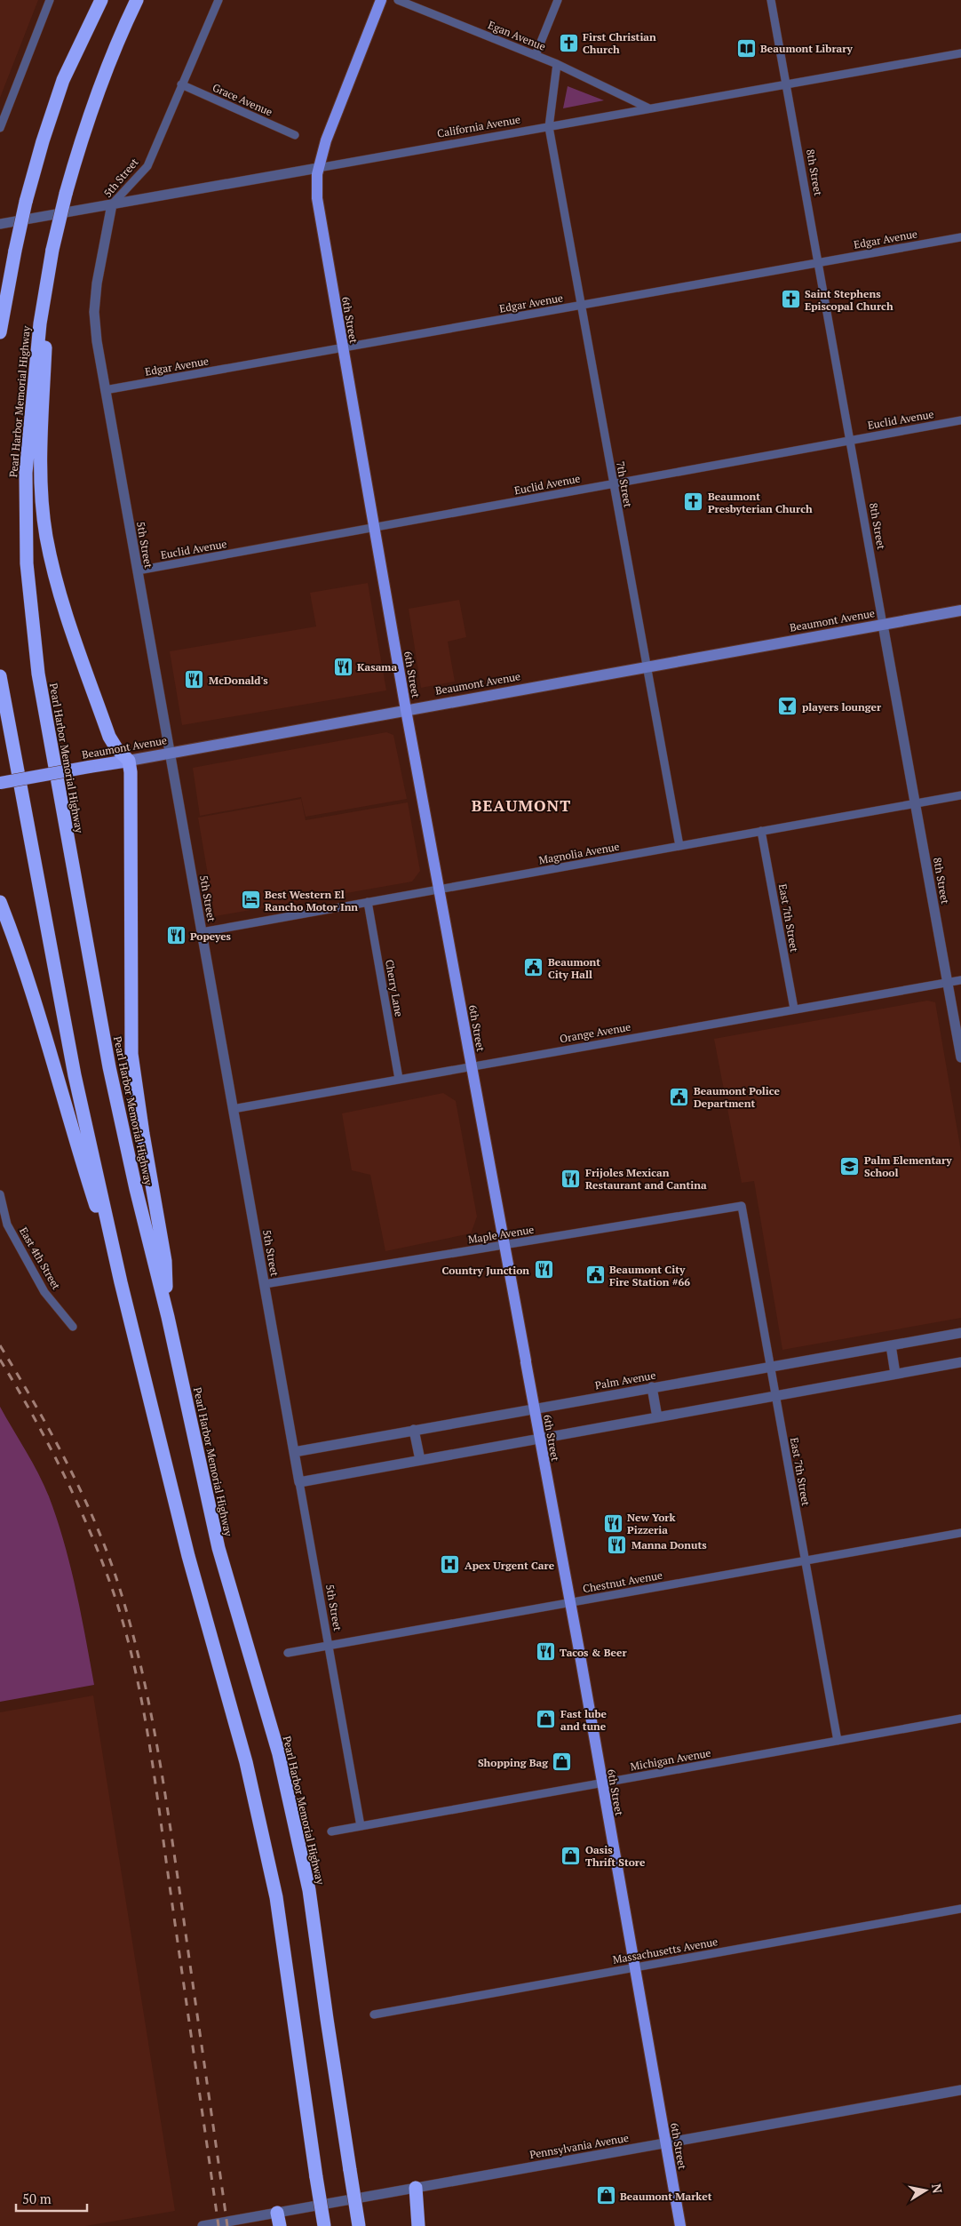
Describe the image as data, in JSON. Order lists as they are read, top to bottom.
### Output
{
  "streets": {
    "highway": ["Pearl Harbor Memorial Highway", "Beaumont Avenue"],
    "main road": ["6th Street"],
    "street": [
      "Egan Avenue",
      "Grace Avenue",
      "California Avenue",
      "8th Street",
      "5th Street",
      "Edgar Avenue",
      "Euclid Avenue",
      "7th Street",
      "Magnolia Avenue",
      "East 7th Street",
      "Cherry Lane",
      "Orange Avenue",
      "Maple Avenue",
      "East 4th Street",
      "Palm Avenue",
      "Chestnut Avenue",
      "Michigan Avenue",
      "Massachusetts Avenue",
      "Pennsylvania Avenue"
    ]
  },
  "crossings": [
    ["Egan Avenue", "California Avenue"],
    ["Egan Avenue", "7th Street"],
    ["Grace Avenue", "5th Street"],
    ["California Avenue", "8th Street"],
    ["California Avenue", "5th Street"],
    ["California Avenue", "6th Street"],
    ["California Avenue", "7th Street"],
    ["8th Street", "Edgar Avenue"],
    ["8th Street", "Euclid Avenue"],
    ["8th Street", "Beaumont Avenue"],
    ["8th Street", "Magnolia Avenue"],
    ["8th Street", "Orange Avenue"],
    ["5th Street", "Edgar Avenue"],
    ["5th Street", "Euclid Avenue"],
    ["5th Street", "Beaumont Avenue"],
    ["5th Street", "Magnolia Avenue"],
    ["5th Street", "Orange Avenue"],
    ["5th Street", "Maple Avenue"],
    ["5th Street", "Palm Avenue"],
    ["5th Street", "Chestnut Avenue"],
    ["5th Street", "Michigan Avenue"],
    ["Edgar Avenue", "6th Street"],
    ["Edgar Avenue", "7th Street"],
    ["6th Street", "Euclid Avenue"],
    ["6th Street", "Beaumont Avenue"],
    ["6th Street", "Magnolia Avenue"],
    ["6th Street", "Orange Avenue"],
    ["6th Street", "Maple Avenue"],
    ["6th Street", "Palm Avenue"],
    ["6th Street", "Chestnut Avenue"],
    ["6th Street", "Michigan Avenue"],
    ["6th Street", "Massachusetts Avenue"],
    ["6th Street", "Pennsylvania Avenue"],
    ["Euclid Avenue", "7th Street"],
    ["7th Street", "Beaumont Avenue"],
    ["7th Street", "Magnolia Avenue"],
    ["Magnolia Avenue", "East 7th Street"],
    ["Magnolia Avenue", "Cherry Lane"],
    ["East 7th Street", "Orange Avenue"],
    ["East 7th Street", "Maple Avenue"],
    ["East 7th Street", "Palm Avenue"],
    ["East 7th Street", "Chestnut Avenue"],
    ["East 7th Street", "Michigan Avenue"],
    ["Cherry Lane", "Orange Avenue"]
  ],
  "districts": ["BEAUMONT"],
  "places": {
    "church": ["First Christian Church", "Saint Stephens Episcopal Church", "Beaumont Presbyterian Church"],
    "library": ["Beaumont Library"],
    "restaurant": [
      "Kasama",
      "McDonald's",
      "Popeyes",
      "Frijoles Mexican Restaurant and Cantina",
      "Country Junction",
      "New York Pizzeria",
      "Manna Donuts",
      "Tacos & Beer"
    ],
    "bar": ["players lounger"],
    "hotel": ["Best Western El Rancho Motor Inn"],
    "public building": ["Beaumont City Hall", "Beaumont Police Department", "Beaumont City Fire Station #66"],
    "school or university": ["Palm Elementary School"],
    "hospital": ["Apex Urgent Care"],
    "shop": [
      "Fast lube and tune",
      "Shopping Bag",
      "Oasis Thrift Store",
      "Beaumont Market"
    ]
  },
  "scale_bar": "50 m",
  "north": "right"
}
